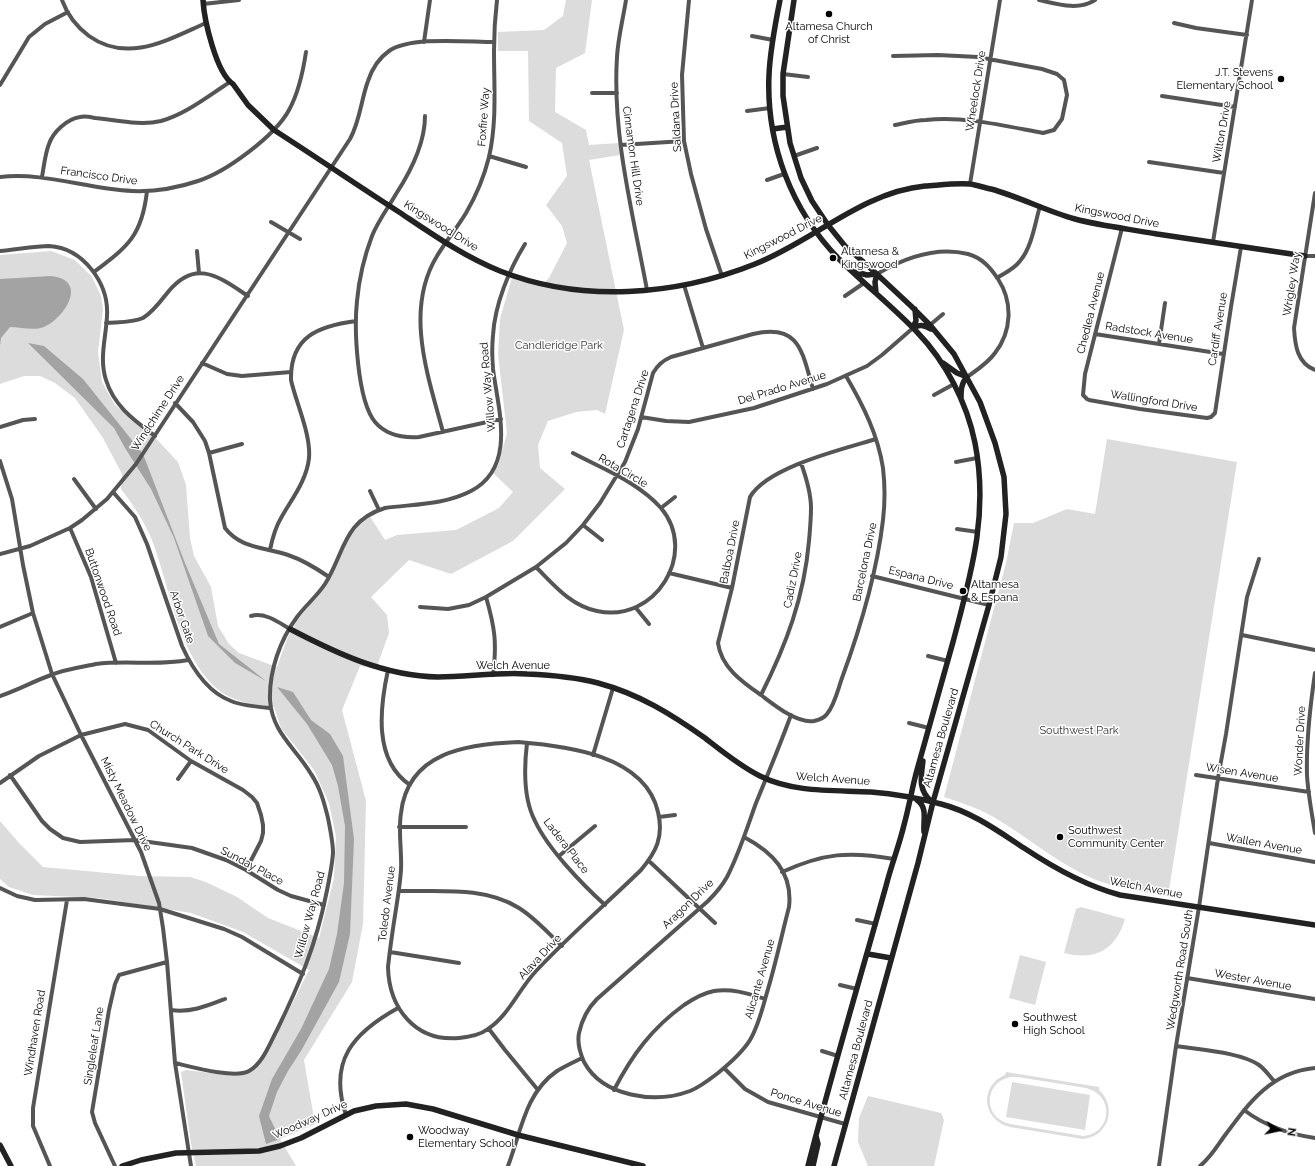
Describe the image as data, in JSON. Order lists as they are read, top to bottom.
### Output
{
  "streets": {
    "street": [
      "Wheelock Drive",
      "Foxfire Way",
      "Saldana Drive",
      "Wilton Drive",
      "Cinnamon Hill Drive",
      "Francisco Drive",
      "Kingswood Drive",
      "Wrigley Way",
      "Chedlea Avenue",
      "Cardiff Avenue",
      "Radstock Avenue",
      "Willow Way Road",
      "Del Prado Avenue",
      "Wallingford Drive",
      "Cartagena Drive",
      "Windchime Drive",
      "Rota Circle",
      "Balboa Drive",
      "Barcelona Drive",
      "Espana Drive",
      "Cadiz Drive",
      "Buttonwood Road",
      "Arbor Gate",
      "Welch Avenue",
      "Altamesa Boulevard",
      "Wonder Drive",
      "Church Park Drive",
      "Wisen Avenue",
      "Misty Meadow Drive",
      "Wallen Avenue",
      "Ladera Place",
      "Sunday Place",
      "Toledo Avenue",
      "Aragon Drive",
      "Alava Drive",
      "Wedgworth Road South",
      "Alicante Avenue",
      "Wester Avenue",
      "Windhaven Road",
      "Singleleaf Lane",
      "Ponce Avenue",
      "Woodway Drive"
    ]
  },
  "crossings": [
    ["Wheelock Drive", "Kingswood Drive"],
    ["Foxfire Way", "Kingswood Drive"],
    ["Foxfire Way", "Windchime Drive"],
    ["Saldana Drive", "Kingswood Drive"],
    ["Wilton Drive", "Kingswood Drive"],
    ["Cinnamon Hill Drive", "Kingswood Drive"],
    ["Francisco Drive", "Kingswood Drive"],
    ["Kingswood Drive", "Wrigley Way"],
    ["Kingswood Drive", "Chedlea Avenue"],
    ["Kingswood Drive", "Cardiff Avenue"],
    ["Kingswood Drive", "Willow Way Road"],
    ["Kingswood Drive", "Windchime Drive"],
    ["Kingswood Drive", "Altamesa Boulevard"],
    ["Chedlea Avenue", "Radstock Avenue"],
    ["Chedlea Avenue", "Wallingford Drive"],
    ["Cardiff Avenue", "Radstock Avenue"],
    ["Cardiff Avenue", "Wallingford Drive"],
    ["Willow Way Road", "Arbor Gate"],
    ["Willow Way Road", "Welch Avenue"],
    ["Willow Way Road", "Misty Meadow Drive"],
    ["Willow Way Road", "Sunday Place"],
    ["Del Prado Avenue", "Cartagena Drive"],
    ["Del Prado Avenue", "Barcelona Drive"],
    ["Del Prado Avenue", "Altamesa Boulevard"],
    ["Cartagena Drive", "Rota Circle"],
    ["Windchime Drive", "Buttonwood Road"],
    ["Windchime Drive", "Arbor Gate"],
    ["Windchime Drive", "Misty Meadow Drive"],
    ["Balboa Drive", "Barcelona Drive"],
    ["Balboa Drive", "Cadiz Drive"],
    ["Balboa Drive", "Aragon Drive"],
    ["Barcelona Drive", "Espana Drive"],
    ["Barcelona Drive", "Aragon Drive"],
    ["Espana Drive", "Altamesa Boulevard"],
    ["Welch Avenue", "Altamesa Boulevard"],
    ["Welch Avenue", "Aragon Drive"],
    ["Welch Avenue", "Wedgworth Road South"],
    ["Altamesa Boulevard", "Ponce Avenue"],
    ["Wonder Drive", "Wisen Avenue"],
    ["Church Park Drive", "Misty Meadow Drive"],
    ["Church Park Drive", "Sunday Place"],
    ["Wisen Avenue", "Wedgworth Road South"],
    ["Misty Meadow Drive", "Sunday Place"],
    ["Misty Meadow Drive", "Singleleaf Lane"],
    ["Misty Meadow Drive", "Woodway Drive"],
    ["Wallen Avenue", "Wedgworth Road South"],
    ["Ladera Place", "Toledo Avenue"],
    ["Ladera Place", "Alava Drive"],
    ["Toledo Avenue", "Alava Drive"],
    ["Aragon Drive", "Alicante Avenue"],
    ["Wedgworth Road South", "Wester Avenue"],
    ["Alicante Avenue", "Ponce Avenue"]
  ],
  "parks": ["Candleridge Park", "Southwest Park"],
  "places": [
    "Altamesa Church of Christ",
    "J.T. Stevens Elementary School",
    "Altamesa & Kingswood",
    "Altamesa & Espana",
    "Southwest Community Center",
    "Southwest High School",
    "Woodway Elementary School"
  ],
  "north": "right"
}
